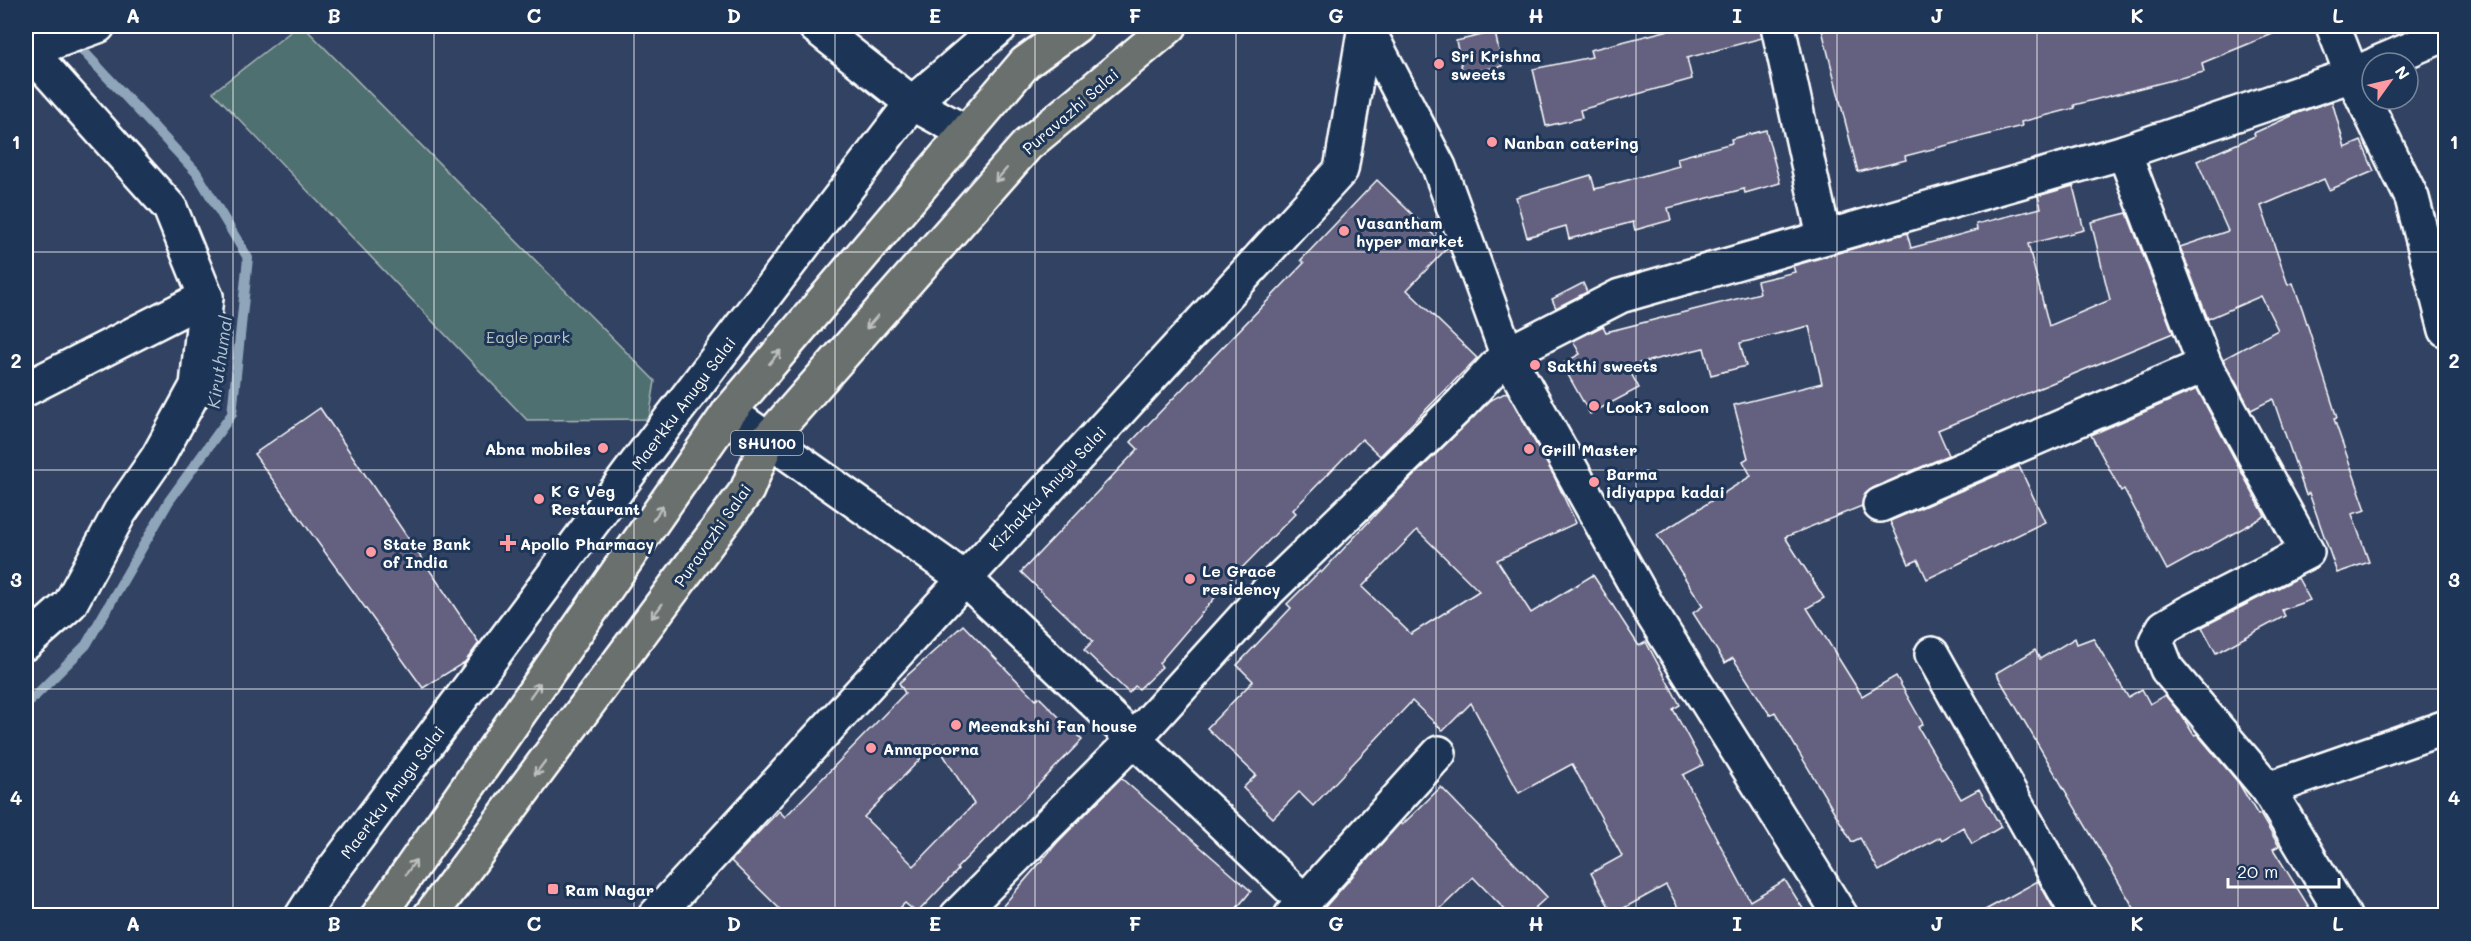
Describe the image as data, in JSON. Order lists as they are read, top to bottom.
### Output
{
  "streets": {
    "main road": ["Puravazhi Salai", "SHU100"],
    "street": ["Maerkku Anugu Salai", "Kizhakku Anugu Salai"]
  },
  "water": ["Kiruthumal"],
  "parks": ["Eagle park"],
  "places": {
    "other": [
      "Sri Krishna sweets",
      "Nanban catering",
      "Vasantham hyper market",
      "Sakthi sweets",
      "Look7 saloon",
      "Abna mobiles",
      "Grill Master",
      "Barma idiyappa kadai",
      "K G Veg Restaurant",
      "State Bank of India",
      "Le Grace residency",
      "Meenakshi Fan house",
      "Annapoorna"
    ],
    "health": ["Apollo Pharmacy"],
    "transit": ["Ram Nagar"]
  },
  "scale_bar": "20 m",
  "north": "top right",
  "grid": {
    "columns": [
      "A",
      "B",
      "C",
      "D",
      "E",
      "F",
      "G",
      "H",
      "I",
      "J",
      "K",
      "L"
    ],
    "rows": [
      "1",
      "2",
      "3",
      "4"
    ]
  }
}
